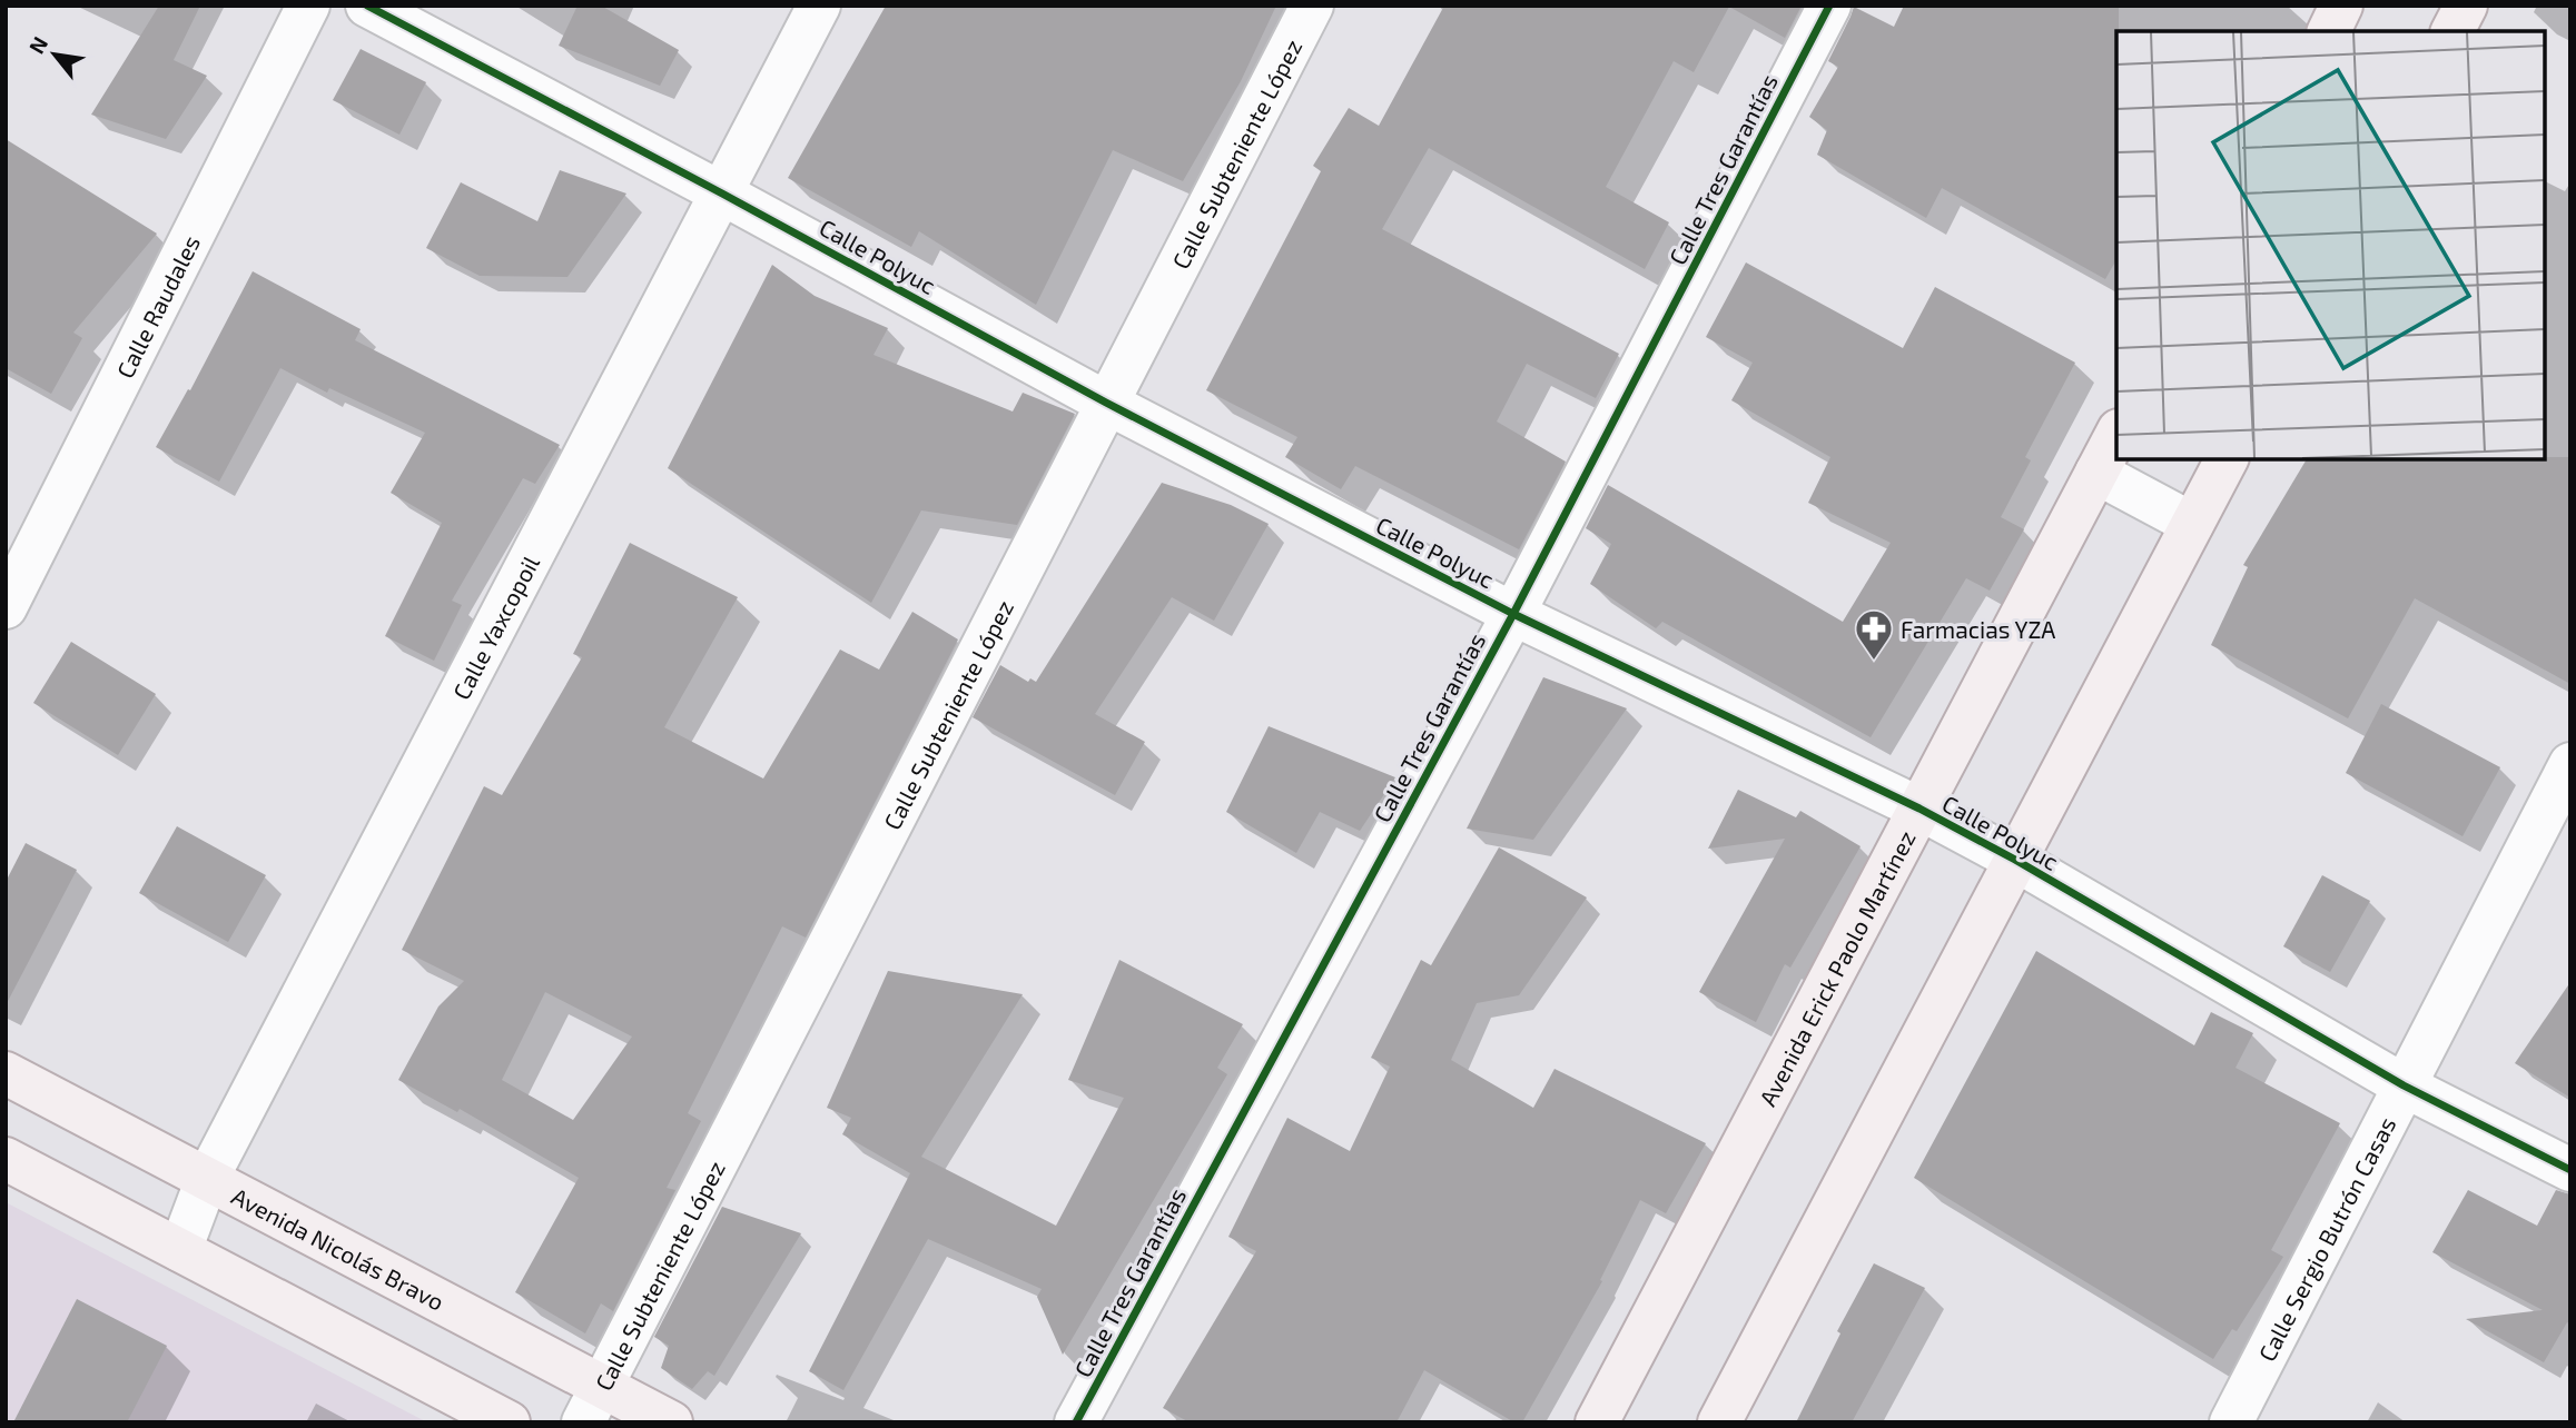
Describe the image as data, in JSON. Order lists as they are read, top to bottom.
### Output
{
  "streets": {
    "main road": ["Avenida Erick Paolo Martínez", "Avenida Nicolás Bravo"],
    "street": [
      "Calle Subteniente López",
      "Calle Tres Garantías",
      "Calle Polyuc",
      "Calle Raudales",
      "Calle Yaxcopoil",
      "Calle Sergio Butrón Casas"
    ]
  },
  "crossings": [
    ["Calle Subteniente López", "Calle Polyuc"],
    ["Calle Subteniente López", "Avenida Nicolás Bravo"],
    ["Calle Tres Garantías", "Calle Polyuc"],
    ["Calle Polyuc", "Calle Yaxcopoil"],
    ["Calle Polyuc", "Avenida Erick Paolo Martínez"],
    ["Calle Polyuc", "Calle Sergio Butrón Casas"],
    ["Calle Yaxcopoil", "Avenida Nicolás Bravo"]
  ],
  "places": {
    "pharmacy": ["Farmacias YZA"]
  },
  "north": "top left"
}
